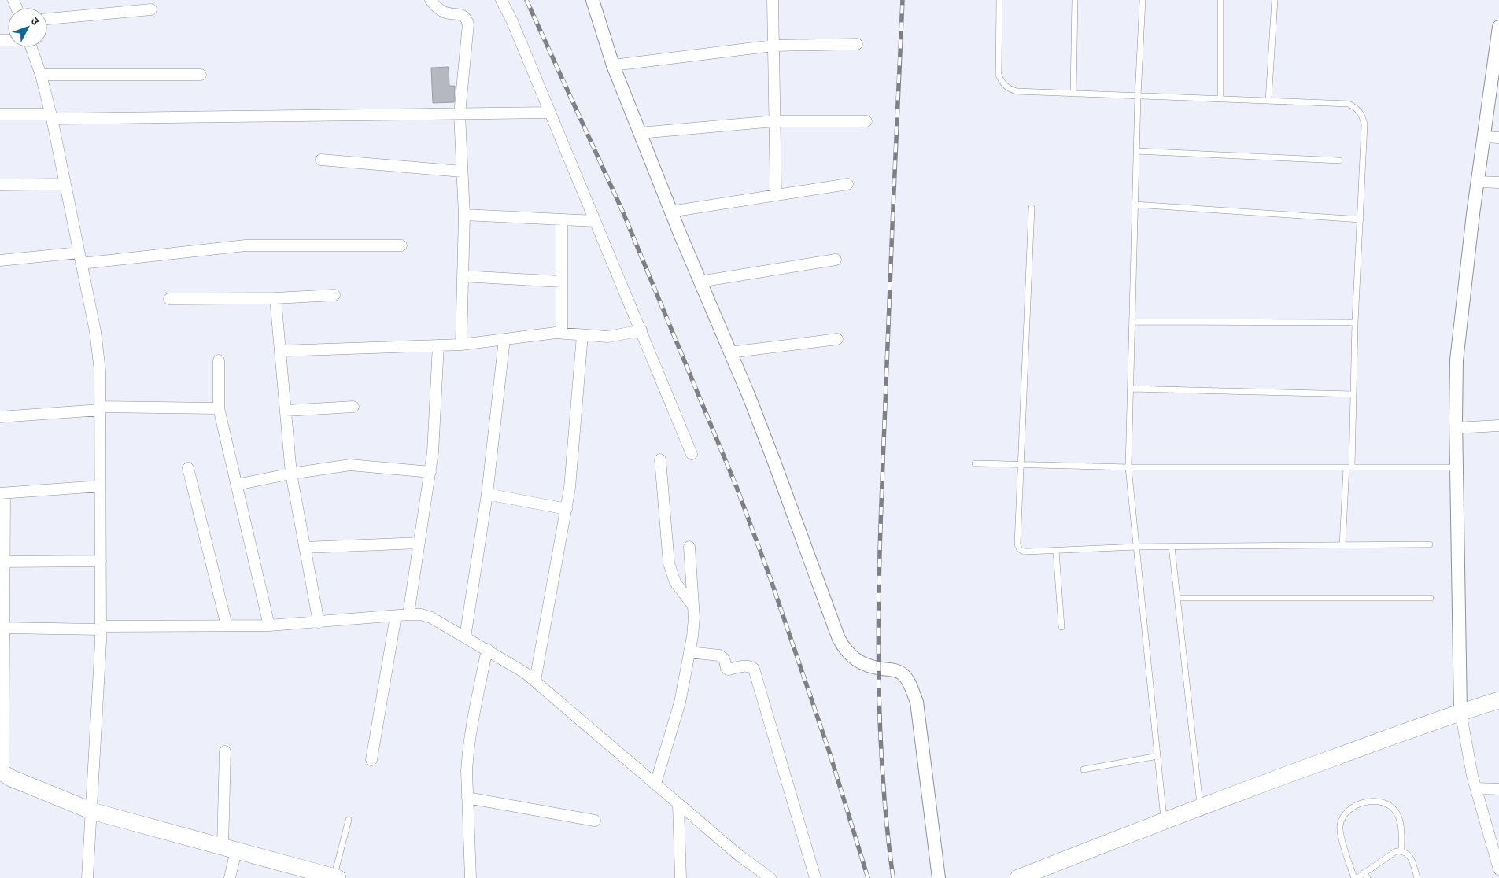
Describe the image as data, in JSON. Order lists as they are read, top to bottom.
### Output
{
  "north": "top right"
}
